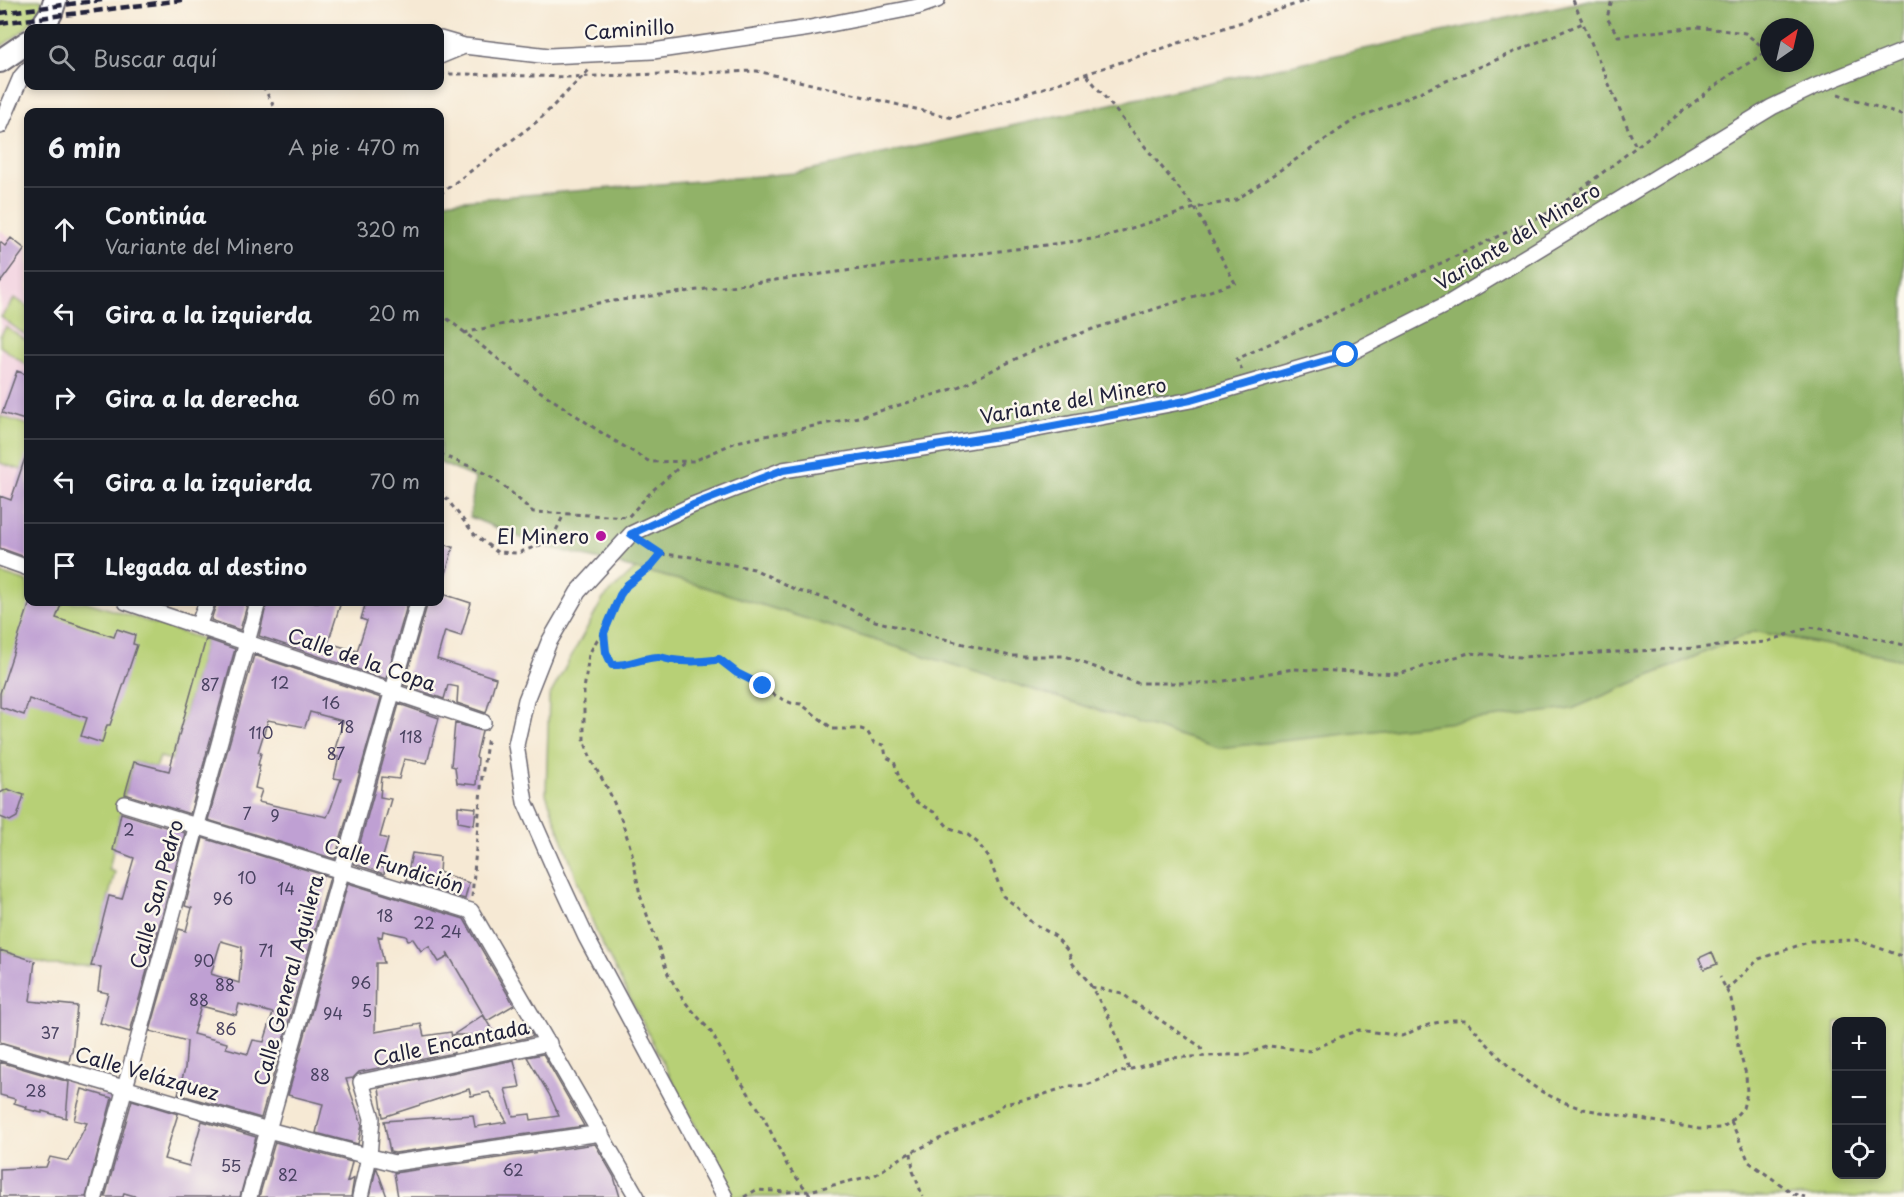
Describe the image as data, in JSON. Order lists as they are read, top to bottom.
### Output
{
  "streets": {
    "street": [
      "Caminillo",
      "Variante del Minero",
      "Calle de la Copa",
      "Calle Fundición",
      "Calle San Pedro",
      "Calle General Aguilera",
      "Calle Encantada",
      "Calle Velázquez"
    ]
  },
  "crossings": [
    ["Calle de la Copa", "Calle San Pedro"],
    ["Calle de la Copa", "Calle General Aguilera"],
    ["Calle Fundición", "Calle San Pedro"],
    ["Calle Fundición", "Calle General Aguilera"],
    ["Calle Fundición", "Calle Encantada"],
    ["Calle Fundición", "Calle Velázquez"],
    ["Calle San Pedro", "Calle Velázquez"],
    ["Calle General Aguilera", "Calle Velázquez"],
    ["Calle Encantada", "Calle Velázquez"]
  ],
  "places": ["El Minero"],
  "house_numbers": [
    "12",
    "87",
    "16",
    "18",
    "110",
    "118",
    "87",
    "7",
    "9",
    "2",
    "10",
    "14",
    "96",
    "18",
    "22",
    "24",
    "71",
    "90",
    "96",
    "88",
    "88",
    "5",
    "94",
    "86",
    "37",
    "88",
    "28",
    "55",
    "62",
    "82"
  ],
  "north": "top right",
  "page": {
    "search": "Buscar aquí",
    "heading": ["6 min", "A pie · 470 m"],
    "list": [
      ["Continúa", "Variante del Minero", "320 m"],
      ["Gira a la izquierda", "20 m"],
      ["Gira a la derecha", "60 m"],
      ["Gira a la izquierda", "70 m"],
      "Llegada al destino"
    ],
    "map_buttons": ["+", "−"]
  }
}
